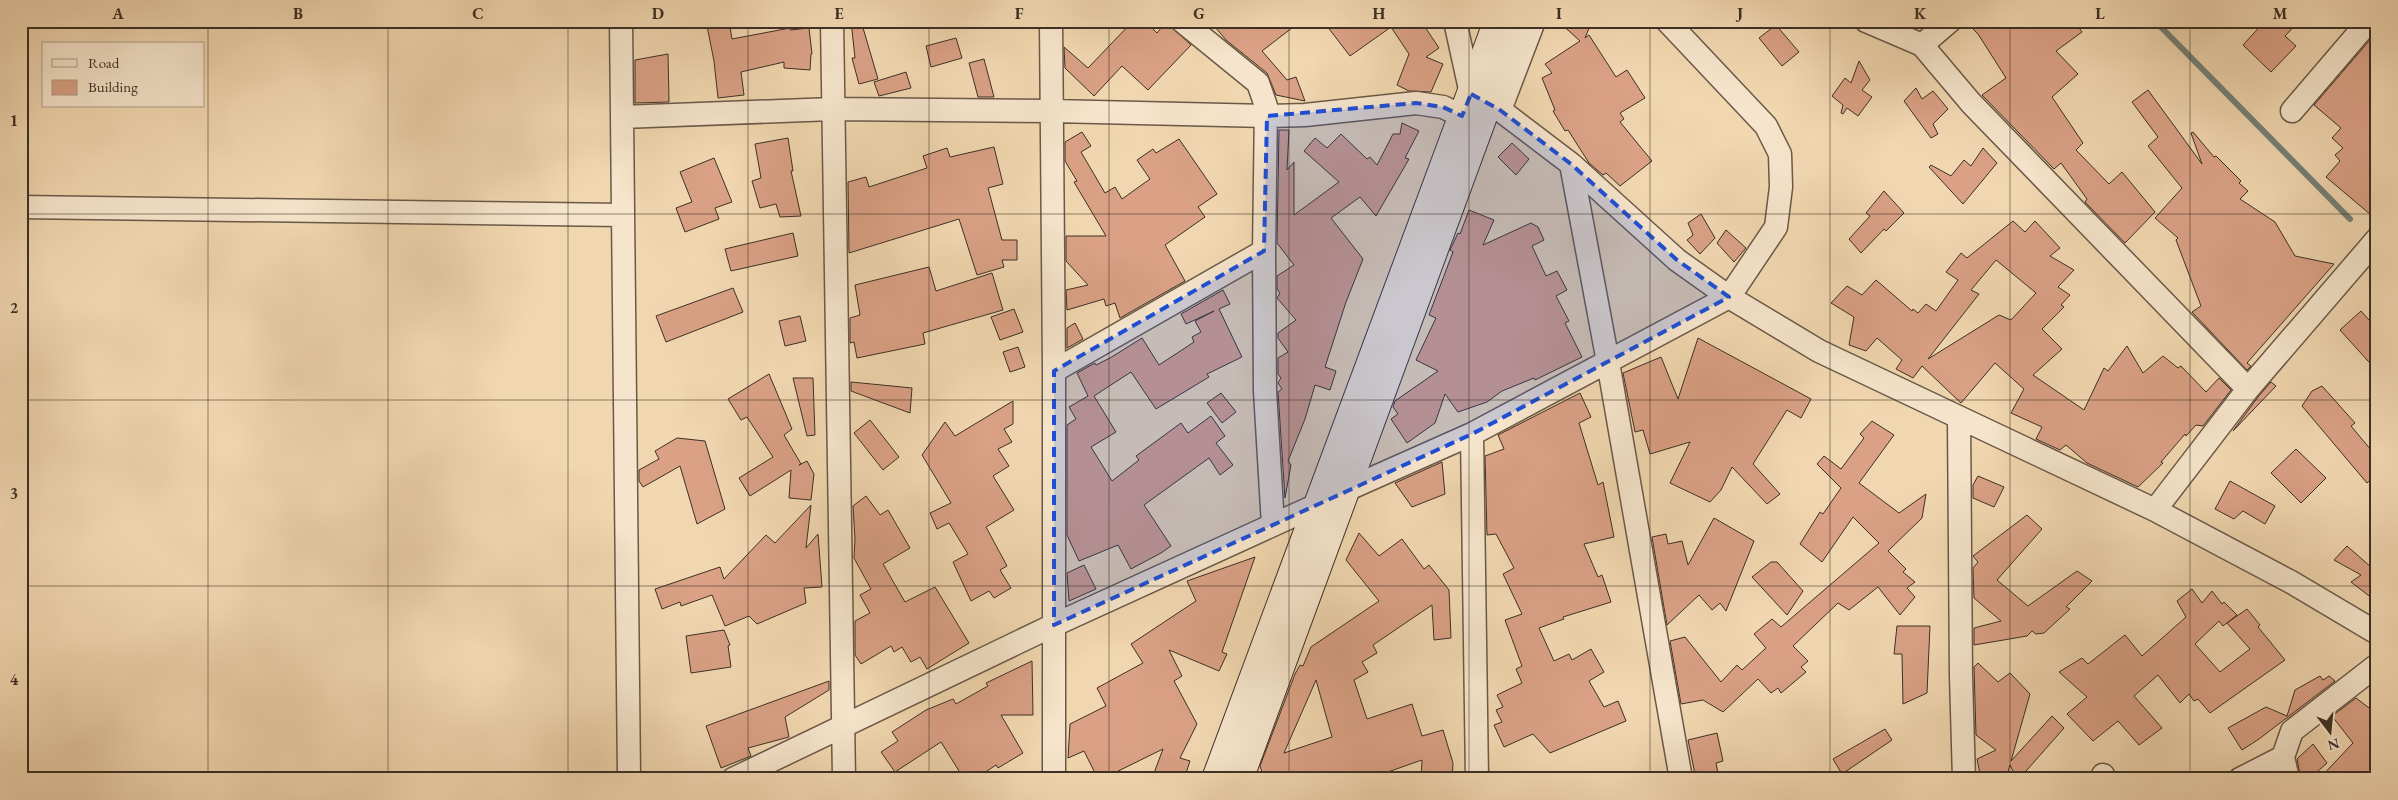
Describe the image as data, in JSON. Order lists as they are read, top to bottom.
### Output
{
  "legend": ["Road", "Building"],
  "north": "bottom",
  "grid": {
    "columns": [
      "A",
      "B",
      "C",
      "D",
      "E",
      "F",
      "G",
      "H",
      "I",
      "J",
      "K",
      "L",
      "M"
    ],
    "rows": [
      "1",
      "2",
      "3",
      "4"
    ]
  }
}
